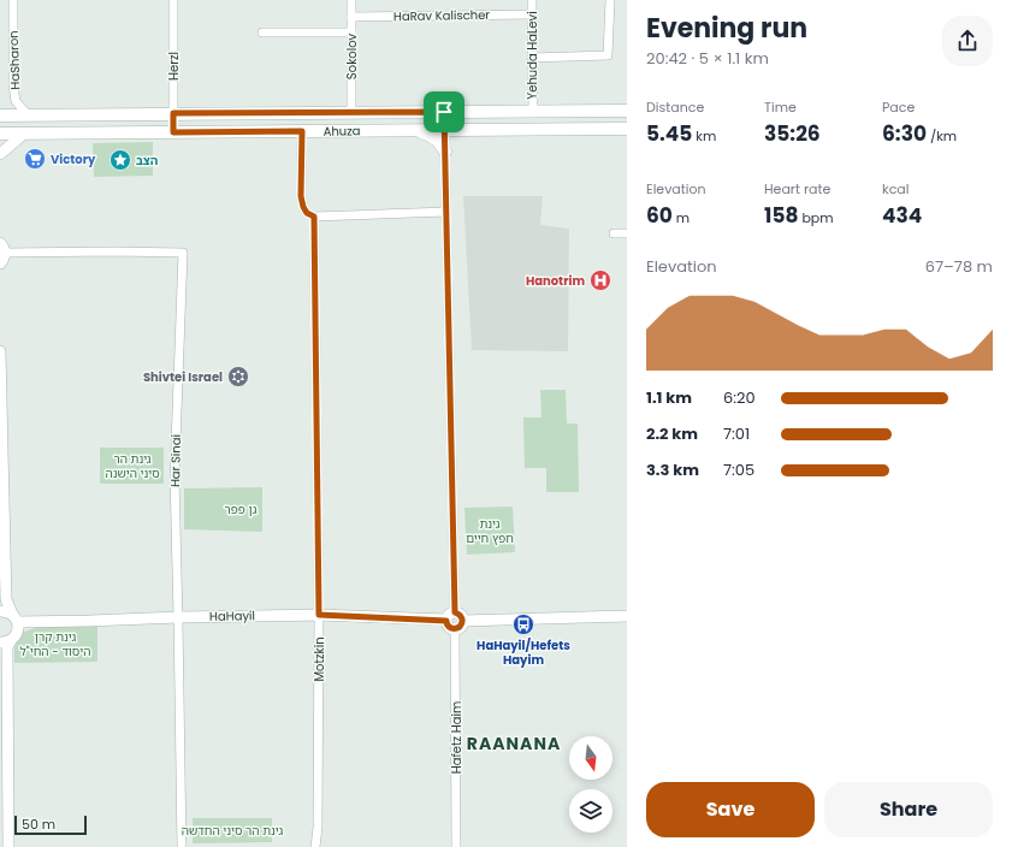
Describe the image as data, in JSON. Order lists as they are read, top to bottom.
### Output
{
  "streets": {
    "main road": ["Ahuza"],
    "street": [
      "HaRav Kalischer",
      "Yehuda HaLevi",
      "Sokolov",
      "HaSharon",
      "Herzl",
      "Har Sinai",
      "HaHayil",
      "Motzkin",
      "Hafetz Haim"
    ]
  },
  "crossings": [
    ["HaRav Kalischer", "Yehuda HaLevi"],
    ["HaRav Kalischer", "Sokolov"],
    ["Yehuda HaLevi", "Ahuza"],
    ["Sokolov", "Ahuza"],
    ["HaSharon", "Ahuza"],
    ["Herzl", "Ahuza"],
    ["Har Sinai", "HaHayil"],
    ["HaHayil", "Motzkin"]
  ],
  "districts": ["RAANANA"],
  "parks": [
    "גינת הר סיני הישנה",
    "גן פפר",
    "גינת חפץ חיים",
    "גינת קרן היסוד - החי\"ל",
    "גינת הר סיני החדשה"
  ],
  "places": {
    "supermarket": ["Victory"],
    "place": ["הצב"],
    "hospital": ["Hanotrim"],
    "synagogue": ["Shivtei Israel"],
    "bus stop": ["HaHayil/Hefets Hayim"]
  },
  "scale_bar": "50 m",
  "north": "bottom",
  "page": {
    "heading": ["Evening run", "20:42 · 5 × 1.1 km"],
    "stats": [
      ["Distance", "5.45 km"],
      ["Time", "35:26"],
      ["Pace", "6:30 /km"],
      ["Elevation", "60 m"],
      ["Heart rate", "158 bpm"],
      ["kcal", "434"]
    ],
    "chart": ["Elevation", "67–78 m"],
    "list": [
      {
        "name": "1.1 km",
        "note": "6:20"
      },
      {
        "name": "2.2 km",
        "note": "7:01"
      },
      {
        "name": "3.3 km",
        "note": "7:05"
      }
    ],
    "buttons": ["Save", "Share"],
    "scale": "50 m"
  }
}
